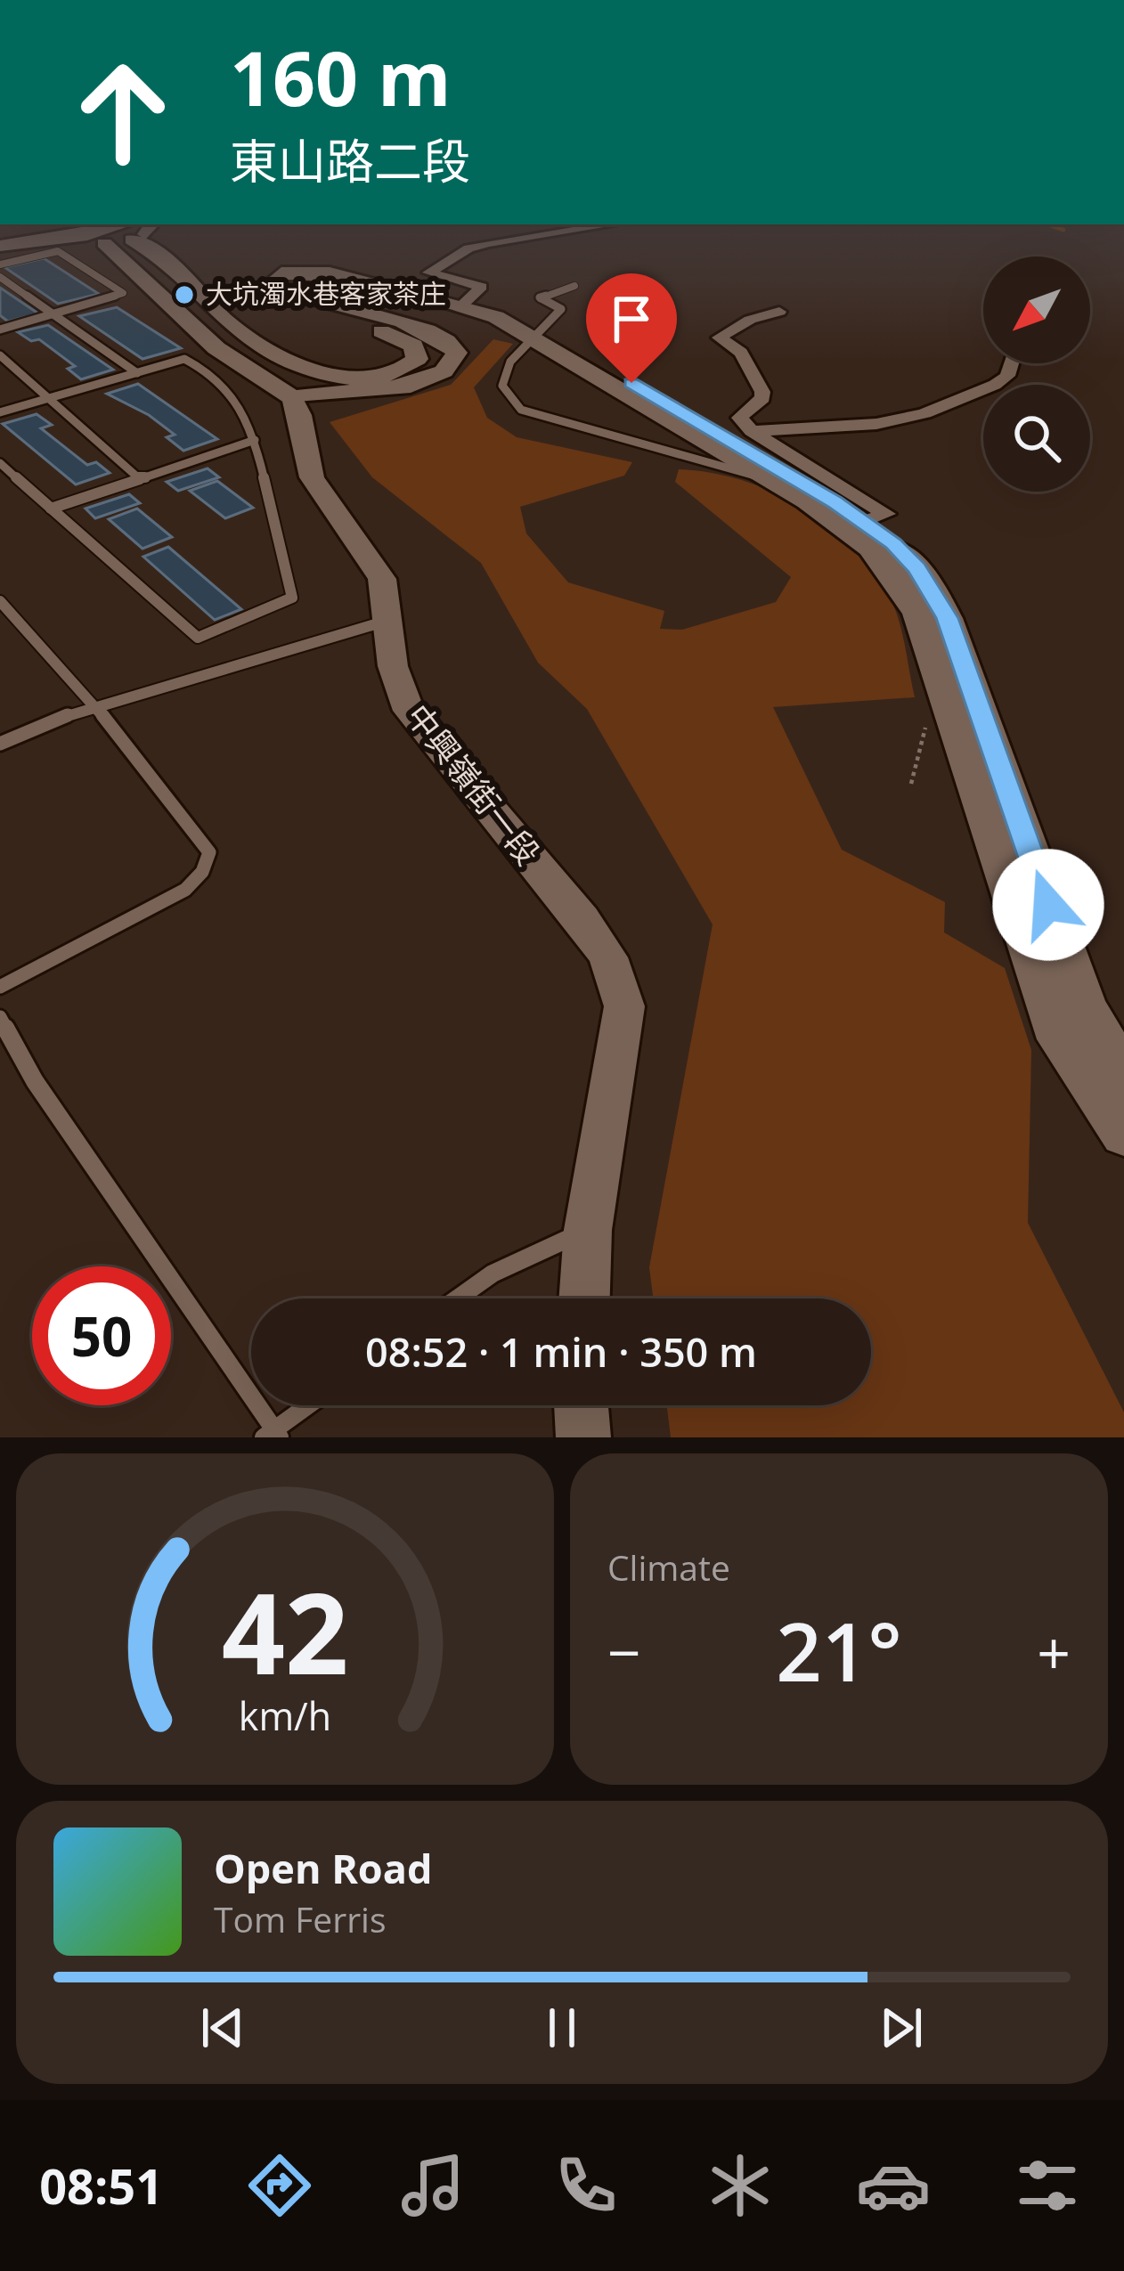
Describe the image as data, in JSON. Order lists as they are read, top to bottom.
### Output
{
  "streets": {
    "street": ["中興嶺街一段"]
  },
  "places": ["大坑濁水巷客家茶庄"],
  "north": "bottom left",
  "page": {
    "turn": ["160 m", "東山路二段"],
    "limit": "50",
    "trip": "08:52 · 1 min · 350 m",
    "tile": "Climate",
    "heat": ["−", "21°", "+"],
    "song": ["Open Road", "Tom Ferris"],
    "tabs": "08:51",
    "gauge": ["42", "km/h"]
  }
}
